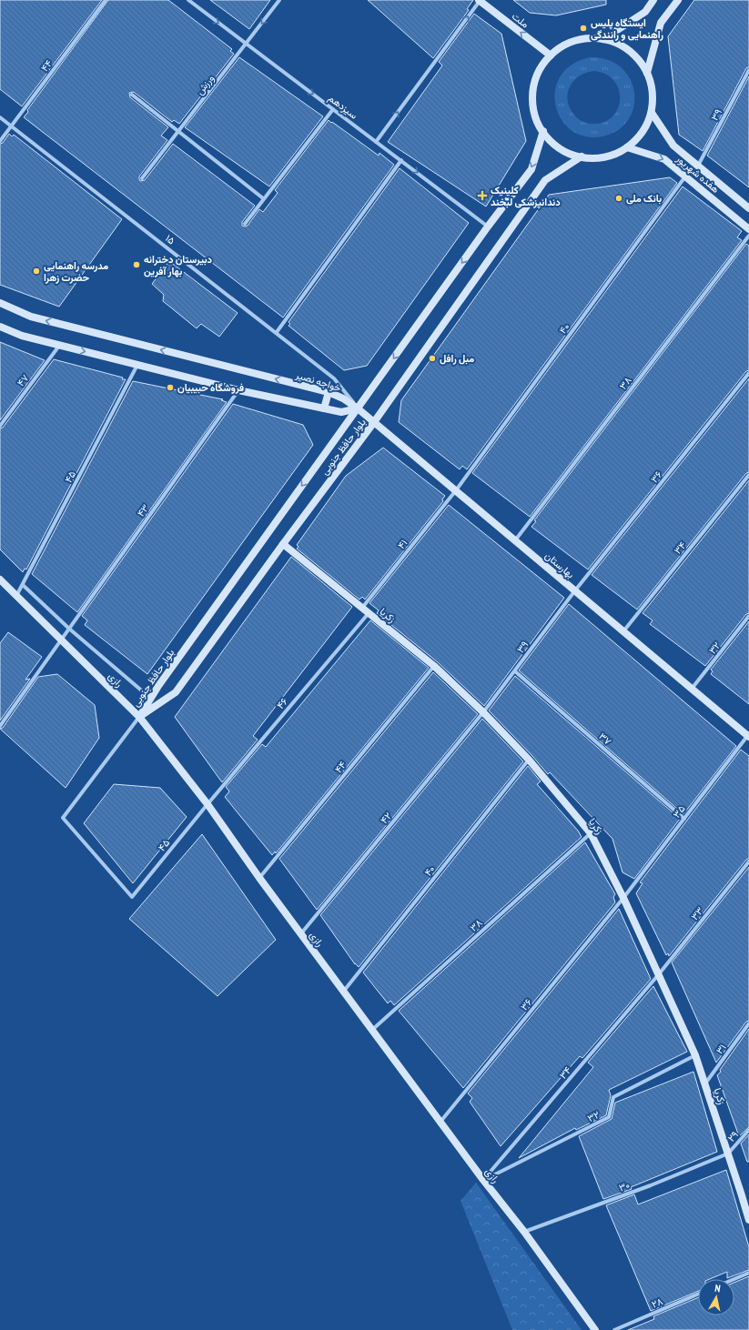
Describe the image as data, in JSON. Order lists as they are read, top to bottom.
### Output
{
  "streets": {
    "main road": [
      "ملت",
      "هفده شهریور",
      "خواجه نصیر",
      "بلوار حافظ جنوبی",
      "بهارستان",
      "زکریا",
      "رازی"
    ],
    "street": [
      "۴۴",
      "ورزش",
      "سیزدهم",
      "۳۹",
      "۱۵",
      "۴۰",
      "۴۷",
      "۳۸",
      "۴۵",
      "۳۶",
      "۴۳",
      "۴۱",
      "۳۴",
      "۳۲",
      "۴۶",
      "۳۷",
      "۳۵",
      "۴۲",
      "۳۳",
      "۳۱",
      "۲۹",
      "۳۰",
      "۲۸"
    ]
  },
  "crossings": [
    ["ملت", "هفده شهریور"],
    ["ملت", "بلوار حافظ جنوبی"],
    ["۴۴", "۱۵"],
    ["۴۴", "زکریا"],
    ["۴۴", "رازی"],
    ["ورزش", "سیزدهم"],
    ["سیزدهم", "بلوار حافظ جنوبی"],
    ["۳۹", "هفده شهریور"],
    ["۳۹", "۳۶"],
    ["۳۹", "بهارستان"],
    ["۳۹", "زکریا"],
    ["۳۹", "۳۷"],
    ["۳۹", "۴۲"],
    ["هفده شهریور", "۴۰"],
    ["هفده شهریور", "بلوار حافظ جنوبی"],
    ["۱۵", "خواجه نصیر"],
    ["۱۵", "بلوار حافظ جنوبی"],
    ["۱۵", "بهارستان"],
    ["۴۰", "۴۱"],
    ["۴۰", "بهارستان"],
    ["۴۰", "زکریا"],
    ["۴۰", "رازی"],
    ["خواجه نصیر", "بلوار حافظ جنوبی"],
    ["خواجه نصیر", "بهارستان"],
    ["۳۸", "بهارستان"],
    ["۳۸", "زکریا"],
    ["۳۸", "رازی"],
    ["بلوار حافظ جنوبی", "۴۵"],
    ["بلوار حافظ جنوبی", "بهارستان"],
    ["بلوار حافظ جنوبی", "زکریا"],
    ["بلوار حافظ جنوبی", "رازی"],
    ["۴۵", "رازی"],
    ["۴۵", "۴۶"],
    ["۳۶", "بهارستان"],
    ["۳۶", "زکریا"],
    ["۳۶", "رازی"],
    ["۳۶", "۳۵"],
    ["۴۳", "رازی"],
    ["۴۱", "بهارستان"],
    ["۴۱", "زکریا"],
    ["۳۴", "بهارستان"],
    ["۳۴", "زکریا"],
    ["۳۴", "۳۲"],
    ["۳۴", "رازی"],
    ["۳۴", "۳۳"],
    ["بهارستان", "۳۲"],
    ["بهارستان", "۳۵"],
    ["زکریا", "۳۲"],
    ["زکریا", "۴۶"],
    ["زکریا", "۳۵"],
    ["زکریا", "۴۲"],
    ["زکریا", "۳۳"],
    ["زکریا", "۳۱"],
    ["زکریا", "۲۹"],
    ["زکریا", "۳۰"],
    ["۳۲", "رازی"],
    ["رازی", "۴۶"],
    ["رازی", "۴۲"],
    ["رازی", "۳۰"],
    ["۳۷", "۳۵"],
    ["۲۹", "۳۰"]
  ],
  "one_way": ["ملت", "سیزدهم"],
  "places": {
    "other": [
      "ایستگاه پلیس راهنمایی و رانندگی",
      "بانک ملی",
      "دبیرستان دخترانه بهار آفرین",
      "مدرسه راهنمایی حضرت زهرا",
      "مبل رافل",
      "فروشگاه حبیبیان"
    ],
    "health": ["کلینیک دندانپزشکی لبخند"]
  },
  "north": "top"
}
